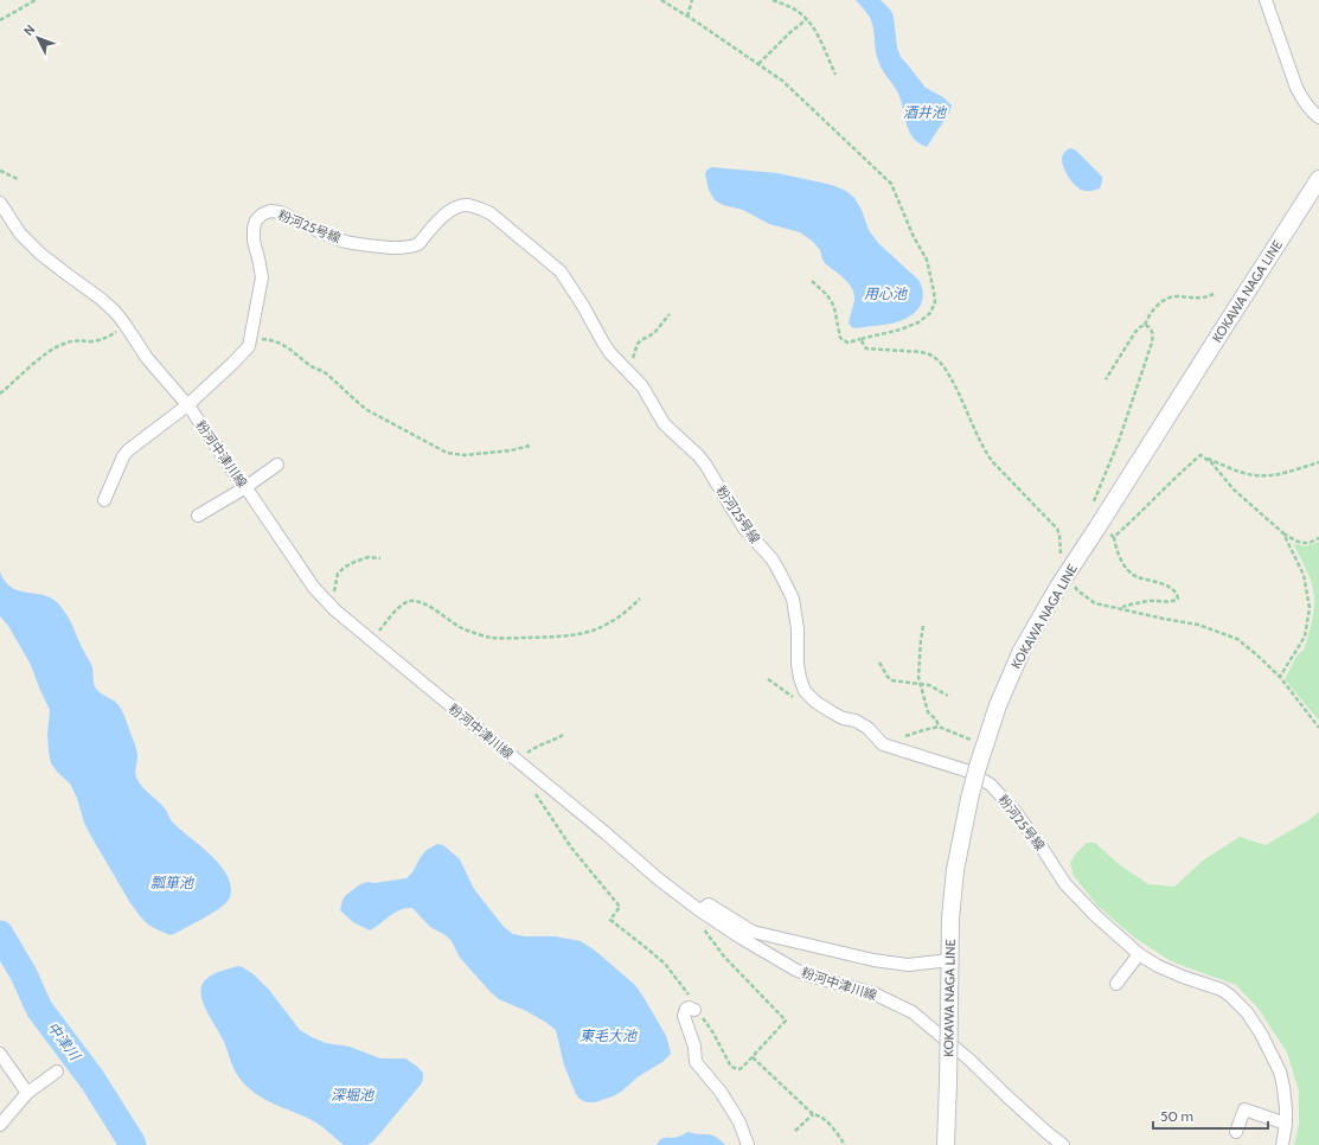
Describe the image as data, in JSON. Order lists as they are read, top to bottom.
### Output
{
  "streets": {
    "main road": ["KOKAWA NAGA LINE"],
    "street": ["粉河25号線", "粉河中津川線"]
  },
  "crossings": [
    ["粉河25号線", "粉河中津川線"]
  ],
  "water": [
    "酒井池",
    "用心池",
    "瓢箪池",
    "東毛大池",
    "中津川",
    "深堀池"
  ],
  "scale_bar": "50 m",
  "north": "top left"
}
